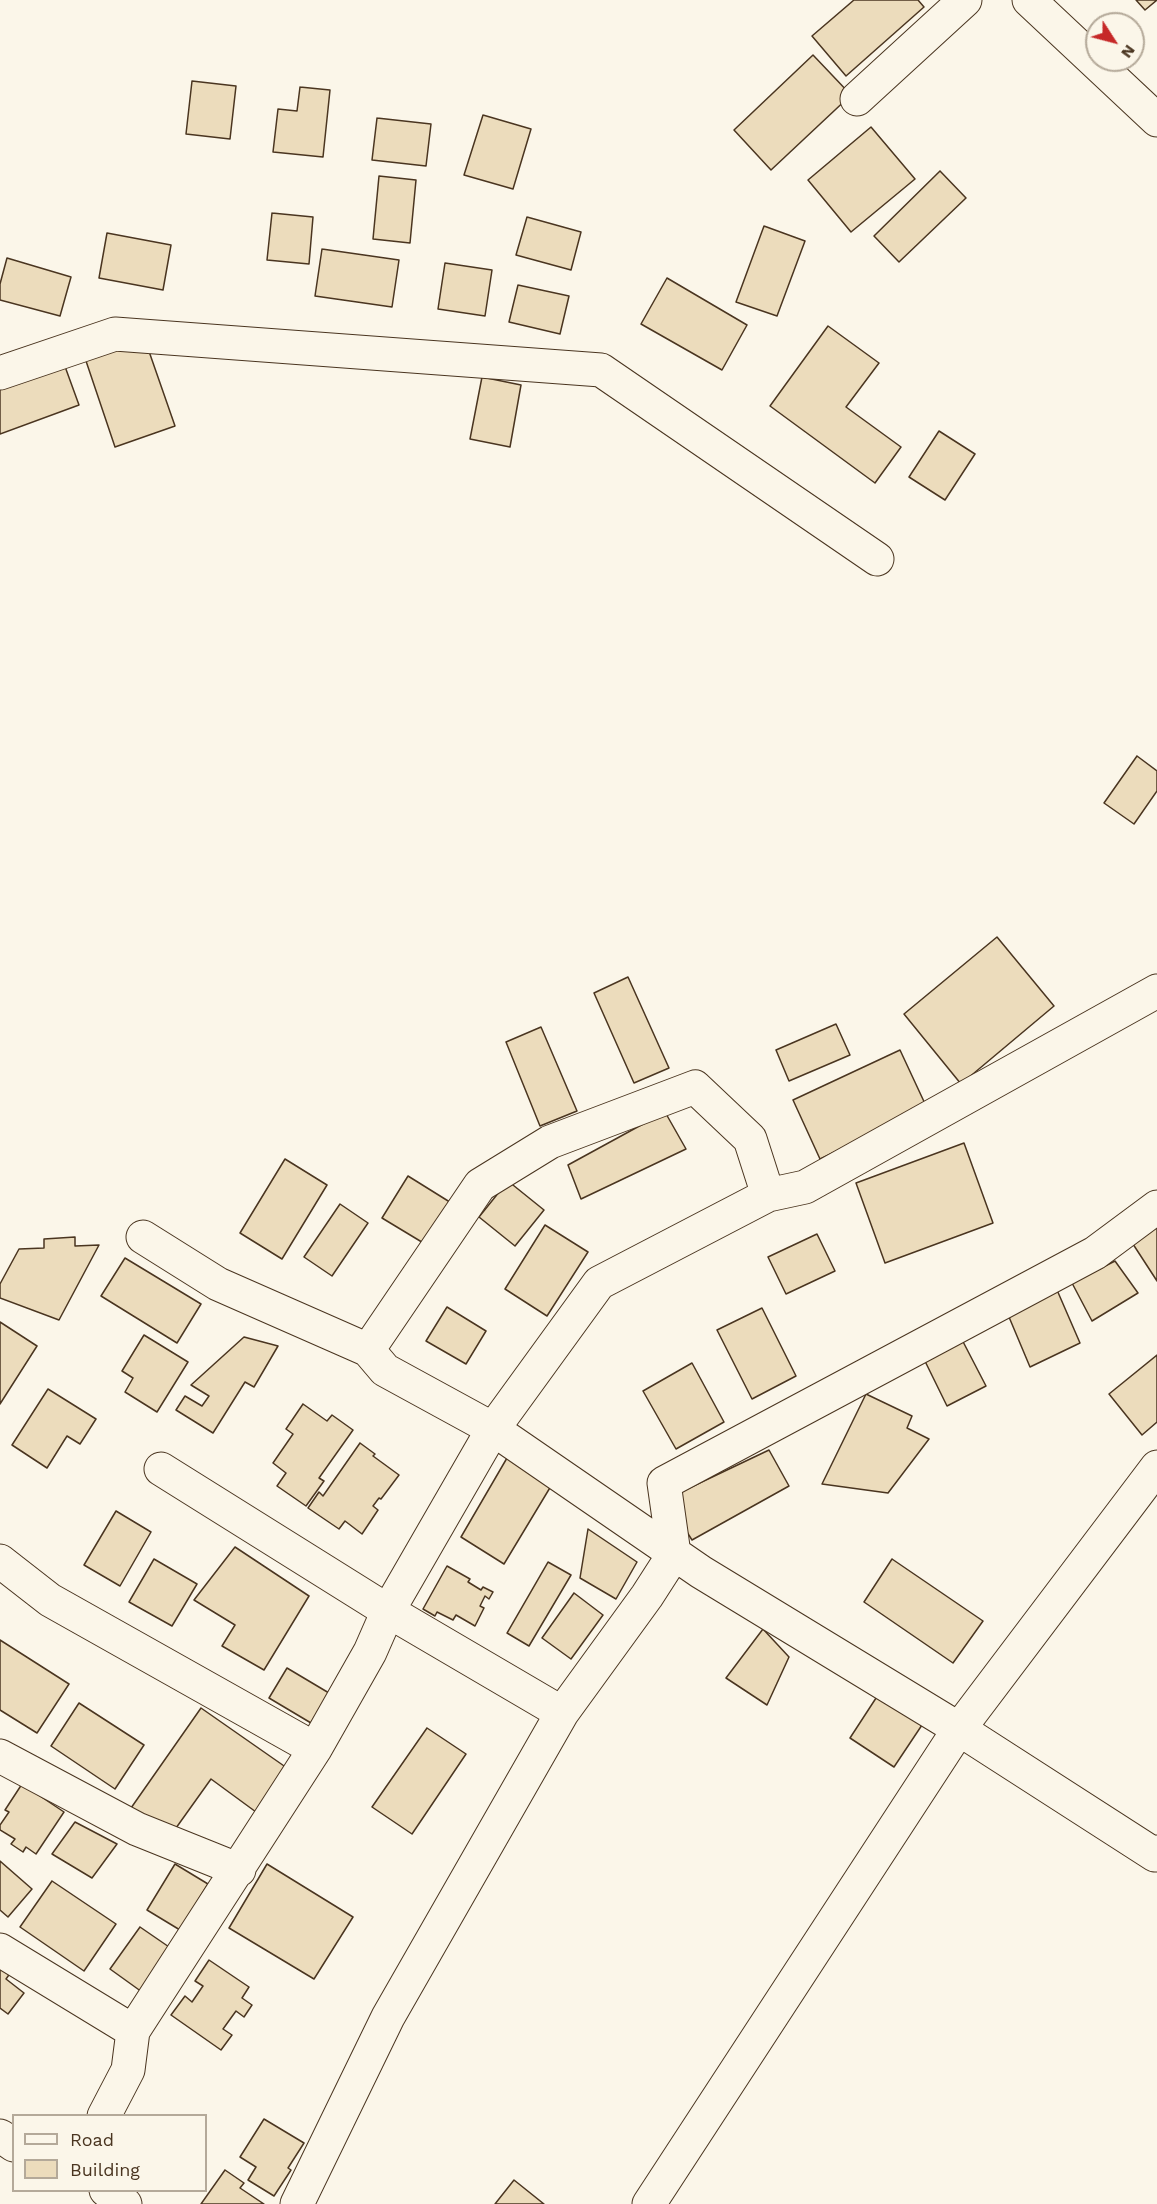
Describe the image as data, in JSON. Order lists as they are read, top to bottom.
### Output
{
  "legend": ["Road", "Building"],
  "north": "bottom right"
}
